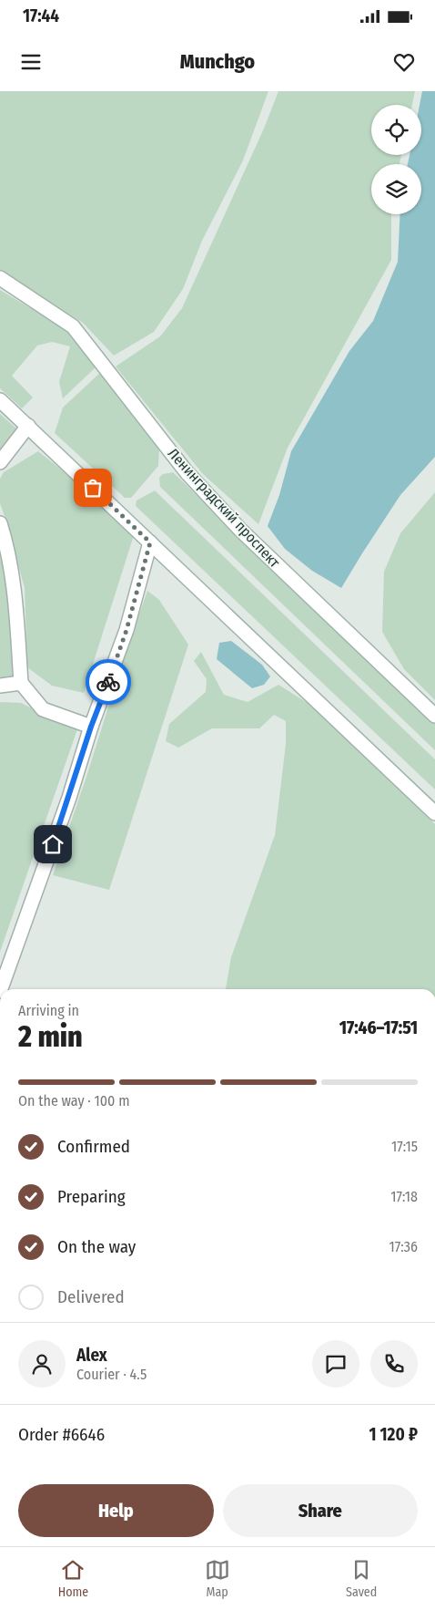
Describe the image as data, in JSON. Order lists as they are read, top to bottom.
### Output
{
  "streets": {
    "street": ["Ленинградский проспект"]
  },
  "page": {
    "status": "17:44",
    "header": "Munchgo",
    "heading": ["2 min", "Arriving in", "17:46–17:51"],
    "panel": [
      "Alex",
      "Courier · 4.5",
      "Order #6646",
      "1 120 ₽"
    ],
    "bar": "On the way · 100 m",
    "list": [
      ["Confirmed", "17:15"],
      ["Preparing", "17:18"],
      ["On the way", "17:36"],
      "Delivered"
    ],
    "buttons": ["Help", "Share"],
    "tabs": ["Home", "Map", "Saved"]
  }
}
